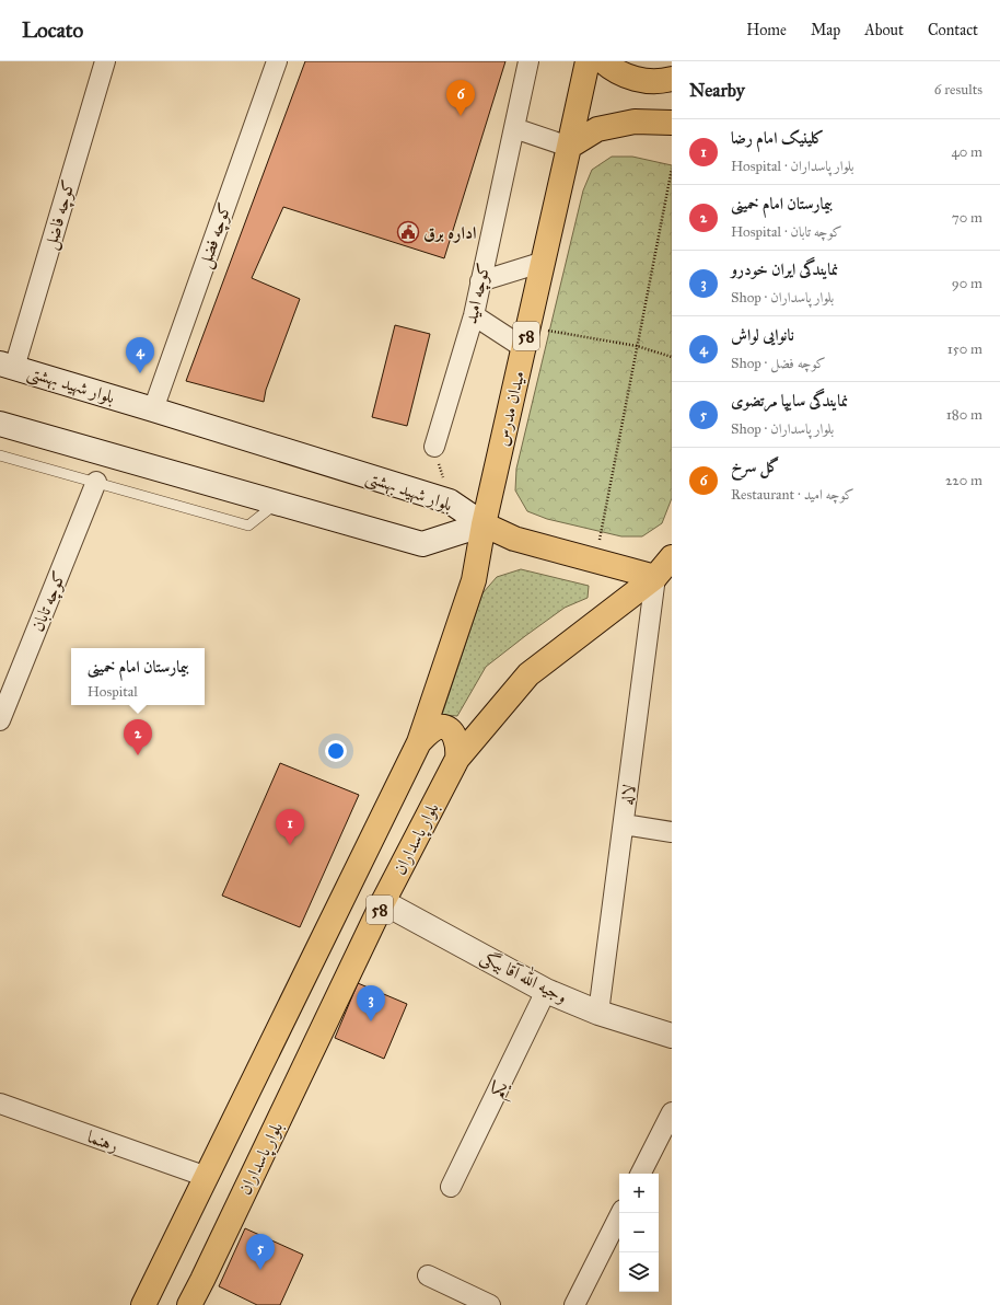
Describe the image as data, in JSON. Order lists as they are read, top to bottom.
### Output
{
  "streets": {
    "main road": [
      "58",
      "بلوار شهید بهشتی",
      "میدان مدرس",
      "بلوار پاسداران",
      "وجیه الله آقا بیگی"
    ],
    "street": [
      "کوچه فاضل",
      "کوچه فضل",
      "کوچه امید",
      "کوچه تابان",
      "لاله",
      "یکم",
      "رهنما"
    ]
  },
  "crossings": [
    ["کوچه فاضل", "بلوار شهید بهشتی"],
    ["کوچه فضل", "بلوار شهید بهشتی"],
    ["58", "بلوار شهید بهشتی"],
    ["58", "میدان مدرس"],
    ["58", "لاله"],
    ["58", "بلوار پاسداران"],
    ["58", "رهنما"],
    ["بلوار شهید بهشتی", "میدان مدرس"],
    ["لاله", "بلوار پاسداران"],
    ["لاله", "وجیه الله آقا بیگی"],
    ["بلوار پاسداران", "وجیه الله آقا بیگی"],
    ["وجیه الله آقا بیگی", "یکم"]
  ],
  "places": {
    "public building": ["اداره برق"]
  },
  "page": {
    "header": "Locato",
    "nav": [
      "Home",
      "Map",
      "About",
      "Contact"
    ],
    "heading": ["Nearby", "6 results"],
    "pins": [
      "6",
      "4",
      "2",
      "1",
      "3",
      "5"
    ],
    "list": [
      {
        "mark": "1",
        "name": "کلینیک امام رضا",
        "note": "Hospital · بلوار پاسداران",
        "value": "40 m"
      },
      {
        "mark": "2",
        "name": "بیمارستان امام خمینی",
        "note": "Hospital · کوچه تابان",
        "value": "70 m"
      },
      {
        "mark": "3",
        "name": "نمایندگی ایران خودرو",
        "note": "Shop · بلوار پاسداران",
        "value": "90 m"
      },
      {
        "mark": "4",
        "name": "نانوایی لواش",
        "note": "Shop · کوچه فضل",
        "value": "150 m"
      },
      {
        "mark": "5",
        "name": "نمایندگی سایپا مرتضوی",
        "note": "Shop · بلوار پاسداران",
        "value": "180 m"
      },
      {
        "mark": "6",
        "name": "گل سرخ",
        "note": "Restaurant · کوچه امید",
        "value": "220 m"
      }
    ],
    "popup": ["بیمارستان امام خمینی", "Hospital"],
    "map_buttons": ["+", "−"]
  }
}
